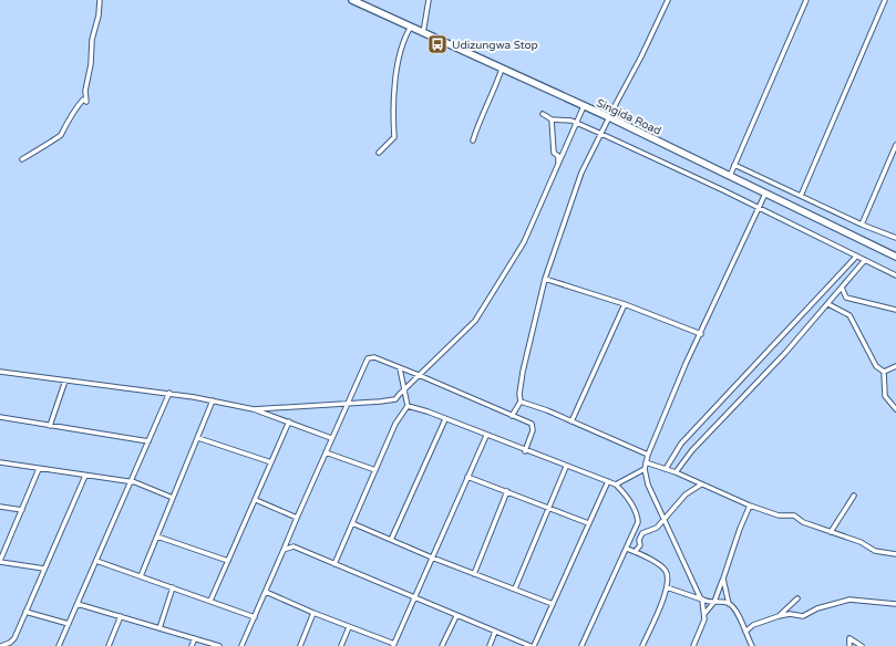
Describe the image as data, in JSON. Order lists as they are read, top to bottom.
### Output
{
  "streets": {
    "highway": ["Singida Road"]
  },
  "places": {
    "bus stop": ["Udizungwa Stop"]
  }
}
